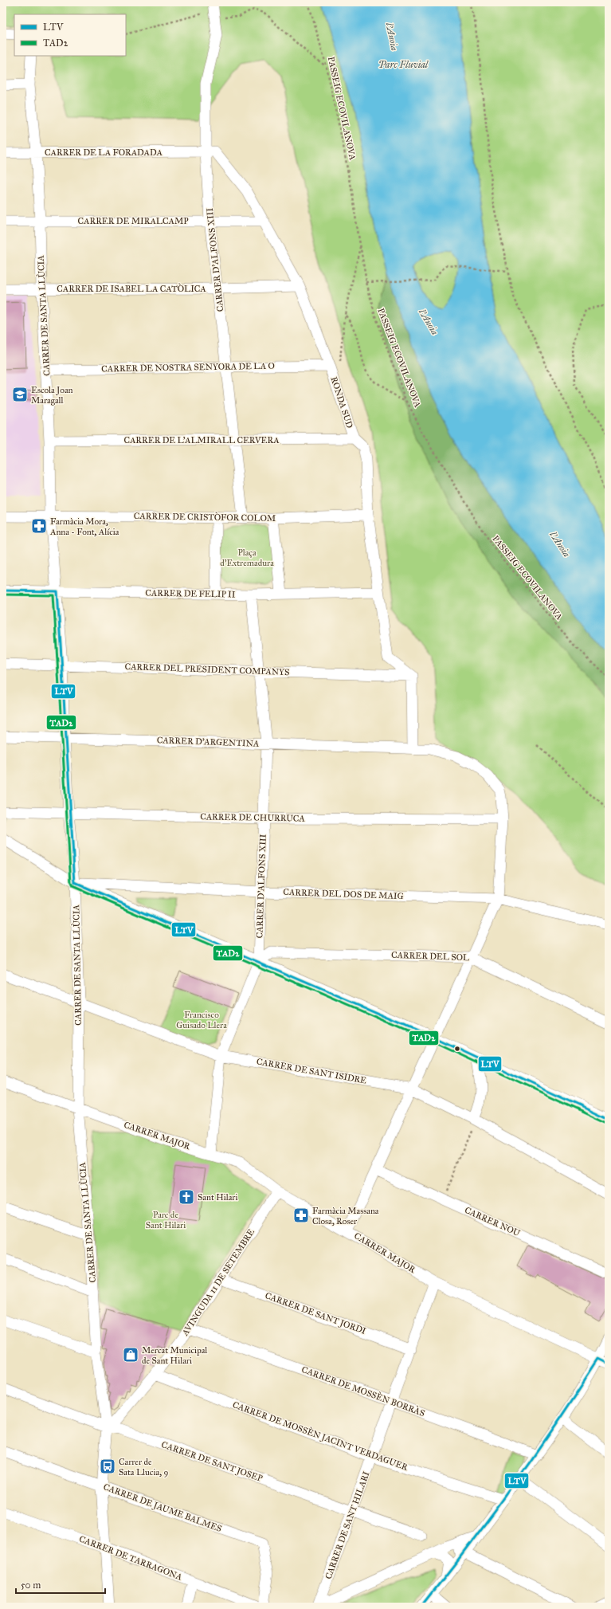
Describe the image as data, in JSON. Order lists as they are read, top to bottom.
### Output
{
  "streets": {
    "street": [
      "CARRER DE LA FORADADA",
      "CARRER DE MIRALCAMP",
      "CARRER D'ALFONS XIII",
      "CARRER DE ISABEL LA CATÒLICA",
      "CARRER DE SANTA LLÙCIA",
      "CARRER DE NOSTRA SENYORA DE LA O",
      "RONDA SUD",
      "CARRER DE L'ALMIRALL CERVERA",
      "CARRER DE CRISTÒFOR COLOM",
      "CARRER DE FELIP II",
      "CARRER DEL PRESIDENT COMPANYS",
      "CARRER D'ARGENTINA",
      "CARRER DE CHURRUCA",
      "CARRER DEL DOS DE MAIG",
      "CARRER DEL SOL",
      "CARRER DE SANT ISIDRE",
      "CARRER MAJOR",
      "CARRER NOU",
      "AVINGUDA 11 DE SETEMBRE",
      "CARRER DE SANT JORDI",
      "CARRER DE MOSSÈN BORRÀS",
      "CARRER DE MOSSÈN JACINT VERDAGUER",
      "CARRER DE SANT JOSEP",
      "CARRER DE JAUME BALMES",
      "CARRER DE SANT HILARI",
      "CARRER DE TARRAGONA"
    ],
    "path": ["PASSEIG ECOVILANOVA"]
  },
  "crossings": [
    ["CARRER DE LA FORADADA", "CARRER D'ALFONS XIII"],
    ["CARRER DE LA FORADADA", "CARRER DE SANTA LLÙCIA"],
    ["CARRER DE LA FORADADA", "RONDA SUD"],
    ["CARRER DE MIRALCAMP", "CARRER D'ALFONS XIII"],
    ["CARRER DE MIRALCAMP", "CARRER DE SANTA LLÙCIA"],
    ["CARRER DE MIRALCAMP", "RONDA SUD"],
    ["CARRER D'ALFONS XIII", "CARRER DE ISABEL LA CATÒLICA"],
    ["CARRER D'ALFONS XIII", "CARRER DE NOSTRA SENYORA DE LA O"],
    ["CARRER D'ALFONS XIII", "RONDA SUD"],
    ["CARRER D'ALFONS XIII", "CARRER DE L'ALMIRALL CERVERA"],
    ["CARRER D'ALFONS XIII", "CARRER DE CRISTÒFOR COLOM"],
    ["CARRER D'ALFONS XIII", "CARRER DE FELIP II"],
    ["CARRER D'ALFONS XIII", "CARRER DEL PRESIDENT COMPANYS"],
    ["CARRER D'ALFONS XIII", "CARRER D'ARGENTINA"],
    ["CARRER D'ALFONS XIII", "CARRER DE CHURRUCA"],
    ["CARRER D'ALFONS XIII", "CARRER DEL DOS DE MAIG"],
    ["CARRER D'ALFONS XIII", "CARRER DEL SOL"],
    ["CARRER D'ALFONS XIII", "CARRER DE SANT ISIDRE"],
    ["CARRER D'ALFONS XIII", "CARRER MAJOR"],
    ["CARRER DE ISABEL LA CATÒLICA", "CARRER DE SANTA LLÙCIA"],
    ["CARRER DE ISABEL LA CATÒLICA", "RONDA SUD"],
    ["CARRER DE SANTA LLÙCIA", "CARRER DE NOSTRA SENYORA DE LA O"],
    ["CARRER DE SANTA LLÙCIA", "CARRER DE L'ALMIRALL CERVERA"],
    ["CARRER DE SANTA LLÙCIA", "CARRER DE CRISTÒFOR COLOM"],
    ["CARRER DE SANTA LLÙCIA", "CARRER DE FELIP II"],
    ["CARRER DE SANTA LLÙCIA", "CARRER DEL PRESIDENT COMPANYS"],
    ["CARRER DE SANTA LLÙCIA", "CARRER D'ARGENTINA"],
    ["CARRER DE SANTA LLÙCIA", "CARRER DE CHURRUCA"],
    ["CARRER DE SANTA LLÙCIA", "CARRER DEL DOS DE MAIG"],
    ["CARRER DE SANTA LLÙCIA", "CARRER DE SANT ISIDRE"],
    ["CARRER DE SANTA LLÙCIA", "CARRER MAJOR"],
    ["CARRER DE SANTA LLÙCIA", "AVINGUDA 11 DE SETEMBRE"],
    ["CARRER DE SANTA LLÙCIA", "CARRER DE SANT JOSEP"],
    ["CARRER DE SANTA LLÙCIA", "CARRER DE JAUME BALMES"],
    ["CARRER DE SANTA LLÙCIA", "CARRER DE TARRAGONA"],
    ["CARRER DE NOSTRA SENYORA DE LA O", "RONDA SUD"],
    ["RONDA SUD", "CARRER DE L'ALMIRALL CERVERA"],
    ["RONDA SUD", "CARRER DE CRISTÒFOR COLOM"],
    ["RONDA SUD", "CARRER DE FELIP II"],
    ["RONDA SUD", "CARRER DEL PRESIDENT COMPANYS"],
    ["CARRER D'ARGENTINA", "CARRER DE CHURRUCA"],
    ["CARRER D'ARGENTINA", "CARRER DEL DOS DE MAIG"],
    ["CARRER MAJOR", "AVINGUDA 11 DE SETEMBRE"],
    ["CARRER MAJOR", "CARRER DE SANT HILARI"],
    ["AVINGUDA 11 DE SETEMBRE", "CARRER DE SANT JORDI"],
    ["AVINGUDA 11 DE SETEMBRE", "CARRER DE MOSSÈN BORRÀS"],
    ["AVINGUDA 11 DE SETEMBRE", "CARRER DE MOSSÈN JACINT VERDAGUER"],
    ["AVINGUDA 11 DE SETEMBRE", "CARRER DE SANT JOSEP"],
    ["CARRER DE SANT JORDI", "CARRER DE SANT HILARI"],
    ["CARRER DE MOSSÈN BORRÀS", "CARRER DE SANT HILARI"],
    ["CARRER DE MOSSÈN JACINT VERDAGUER", "CARRER DE SANT HILARI"],
    ["CARRER DE SANT JOSEP", "CARRER DE SANT HILARI"]
  ],
  "water": ["l'Anoia", "Parc Fluvial"],
  "parks": ["Plaça d'Extremadura", "Francisco Guisado Llera", "Parc de Sant Hilari"],
  "places": {
    "school or university": ["Escola Joan Maragall"],
    "pharmacy": ["Farmàcia Mora, Anna - Font, Alícia", "Farmàcia Massana Closa, Roser"],
    "church": ["Sant Hilari"],
    "shop": ["Mercat Municipal de Sant Hilari"],
    "bus stop": ["Carrer de Sata Llucia, 9"]
  },
  "lines": ["transit line LTV", "transit line TAD2"],
  "legend": ["LTV", "TAD2"],
  "scale_bar": "50 m"
}
